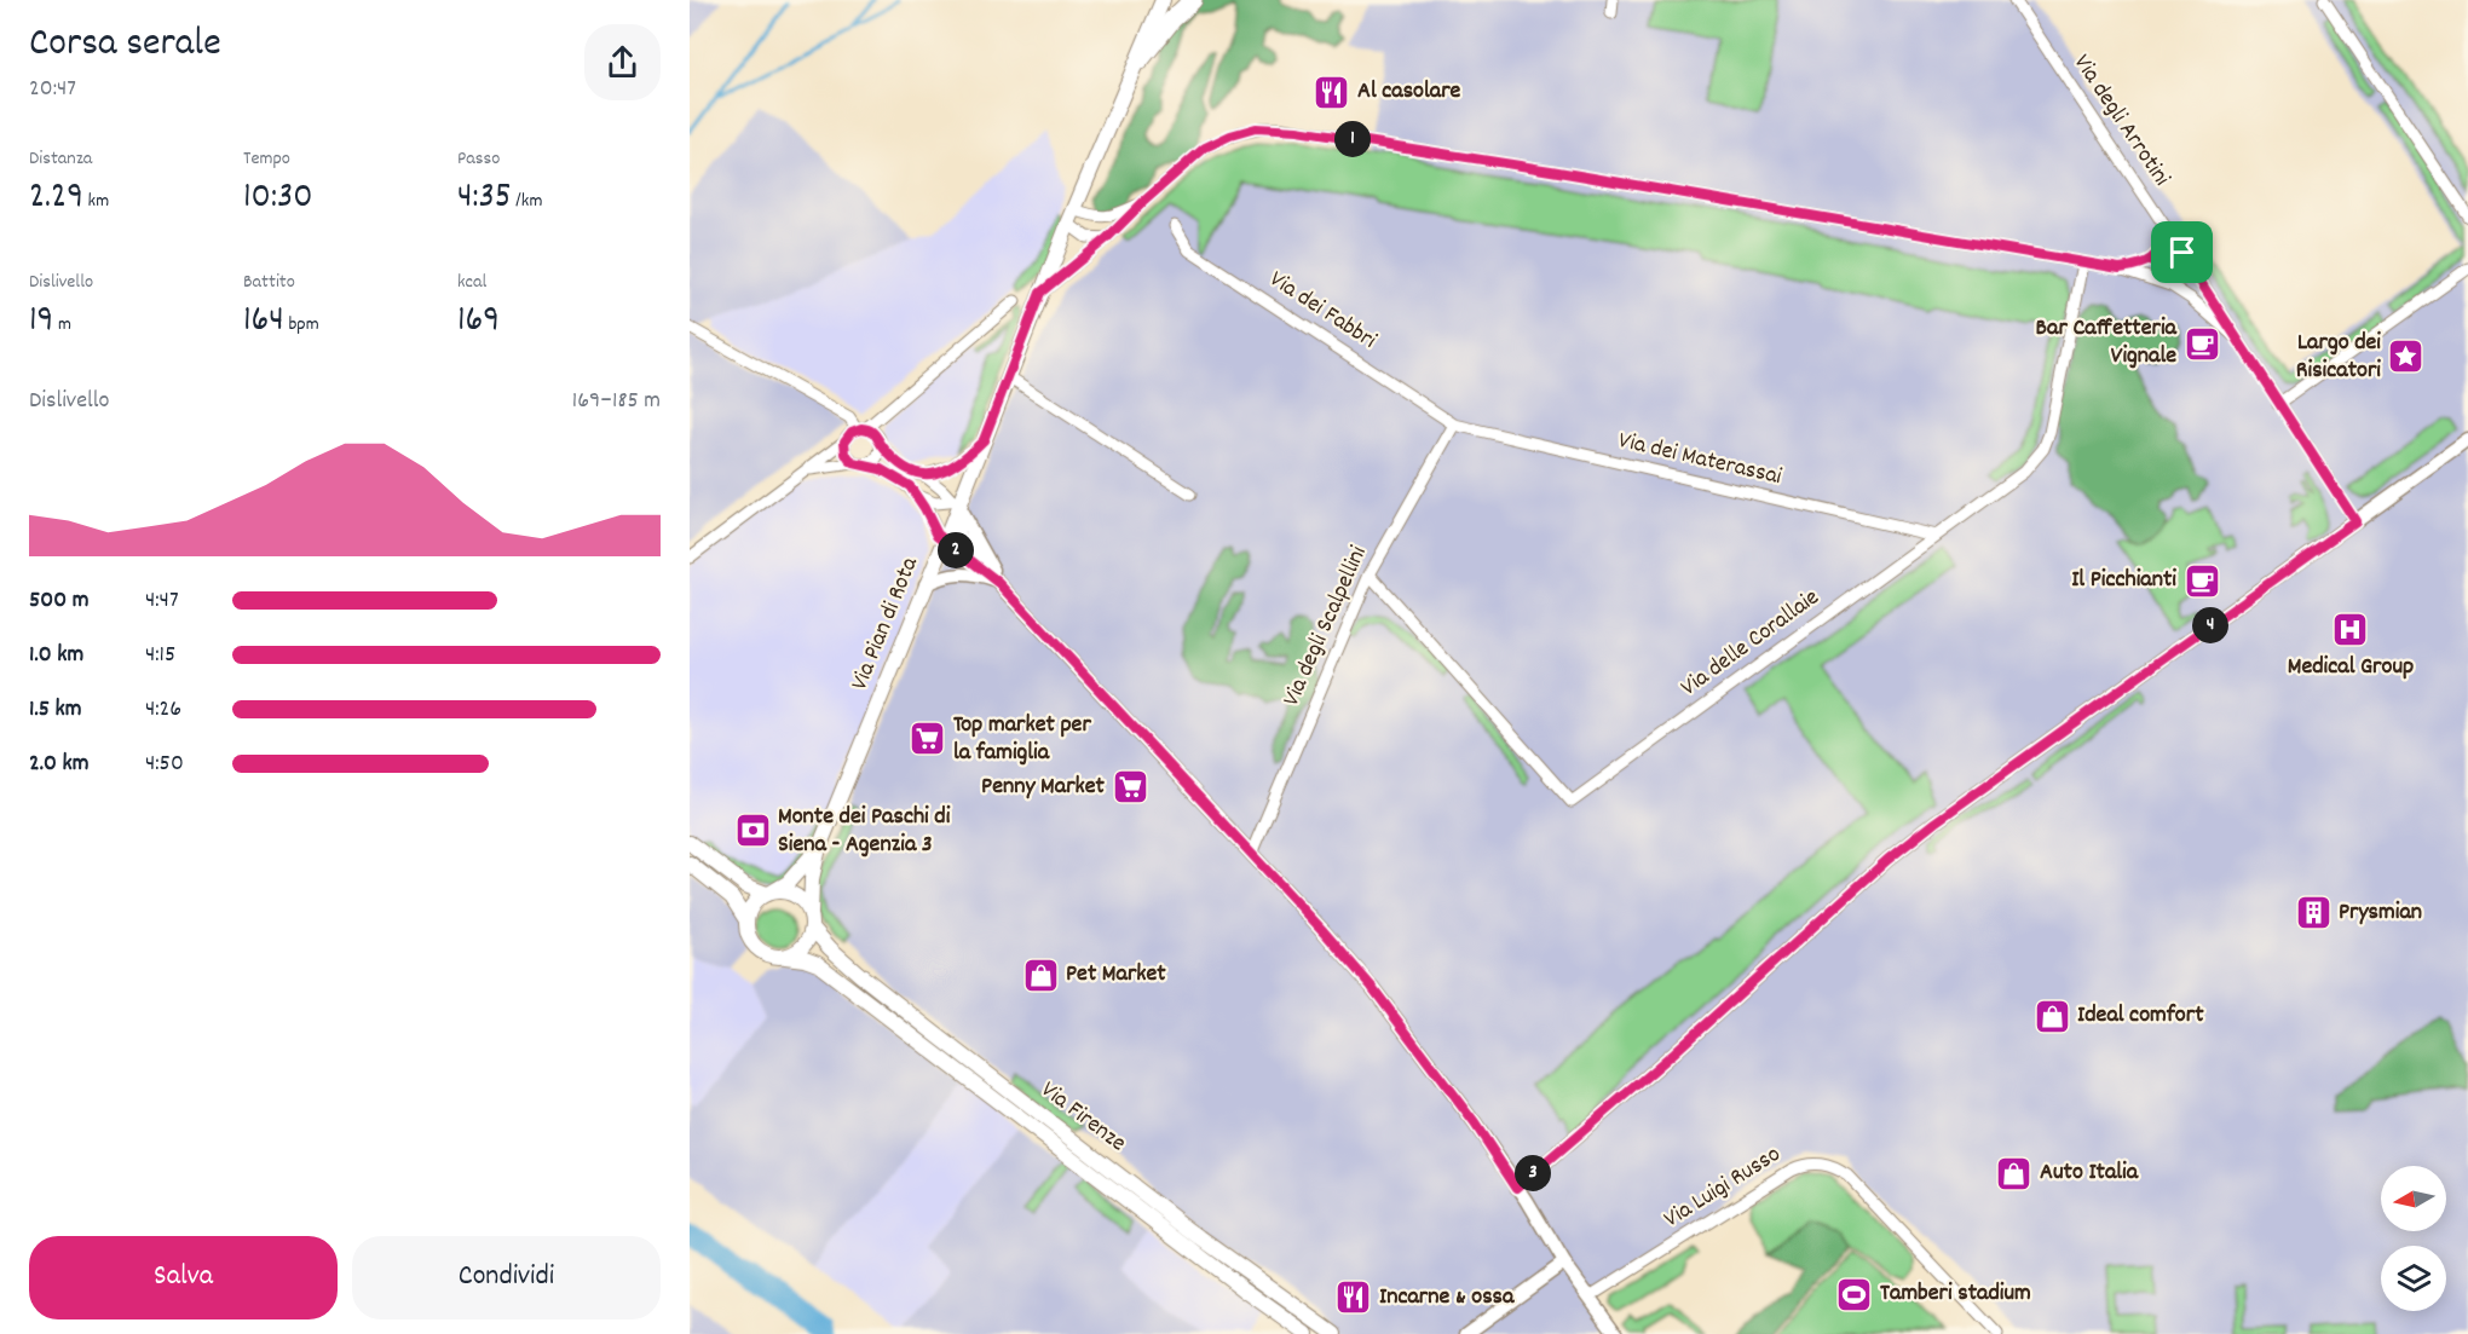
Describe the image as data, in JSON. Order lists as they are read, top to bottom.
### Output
{
  "streets": {
    "main road": ["Via Pian di Rota", "Via Firenze"],
    "street": [
      "Via degli Arrotini",
      "Via dei Fabbri",
      "Via dei Materassai",
      "Via degli Scalpellini",
      "Via delle Corallaie",
      "Via Luigi Russo"
    ]
  },
  "crossings": [
    ["Via dei Fabbri", "Via dei Materassai"],
    ["Via dei Fabbri", "Via degli Scalpellini"],
    ["Via dei Materassai", "Via degli Scalpellini"],
    ["Via dei Materassai", "Via delle Corallaie"],
    ["Via Pian di Rota", "Via Firenze"],
    ["Via degli Scalpellini", "Via delle Corallaie"]
  ],
  "places": {
    "restaurant": ["Al casolare", "Incarne & ossa"],
    "cafe": ["Bar Caffetteria Vignale", "Il Picchianti"],
    "place": ["Largo dei Risicatori"],
    "hospital": ["Medical Group"],
    "supermarket": ["Top market per la famiglia", "Penny Market"],
    "bank": ["Monte dei Paschi di Siena - Agenzia 3"],
    "building": ["Prysmian"],
    "shop": ["Pet Market", "Ideal comfort", "Auto Italia"],
    "sports": ["Tamberi stadium"]
  },
  "north": "left",
  "page": {
    "heading": ["Corsa serale", "20:47"],
    "pins": [
      "1",
      "2",
      "4",
      "3"
    ],
    "stats": [
      ["Distanza", "2.29 km"],
      ["Tempo", "10:30"],
      ["Passo", "4:35 /km"],
      ["Dislivello", "19 m"],
      ["Battito", "164 bpm"],
      ["kcal", "169"]
    ],
    "chart": ["Dislivello", "169–185 m"],
    "list": [
      {
        "name": "500 m",
        "note": "4:47"
      },
      {
        "name": "1.0 km",
        "note": "4:15"
      },
      {
        "name": "1.5 km",
        "note": "4:26"
      },
      {
        "name": "2.0 km",
        "note": "4:50"
      }
    ],
    "buttons": ["Salva", "Condividi"]
  }
}
